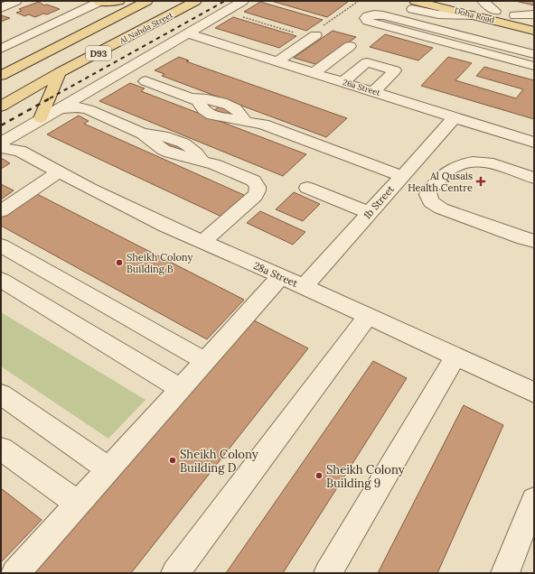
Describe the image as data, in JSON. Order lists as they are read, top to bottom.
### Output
{
  "streets": {
    "main road": ["Doha Road", "Al Nahda Street", "D93"],
    "street": ["26a Street", "1b Street", "28a Street"]
  },
  "crossings": [
    ["26a Street", "1b Street"],
    ["1b Street", "28a Street"]
  ],
  "places": {
    "health": ["Al Qusais Health Centre"],
    "other": ["Sheikh Colony Building B", "Sheikh Colony Building D", "Sheikh Colony Building 9"]
  }
}
